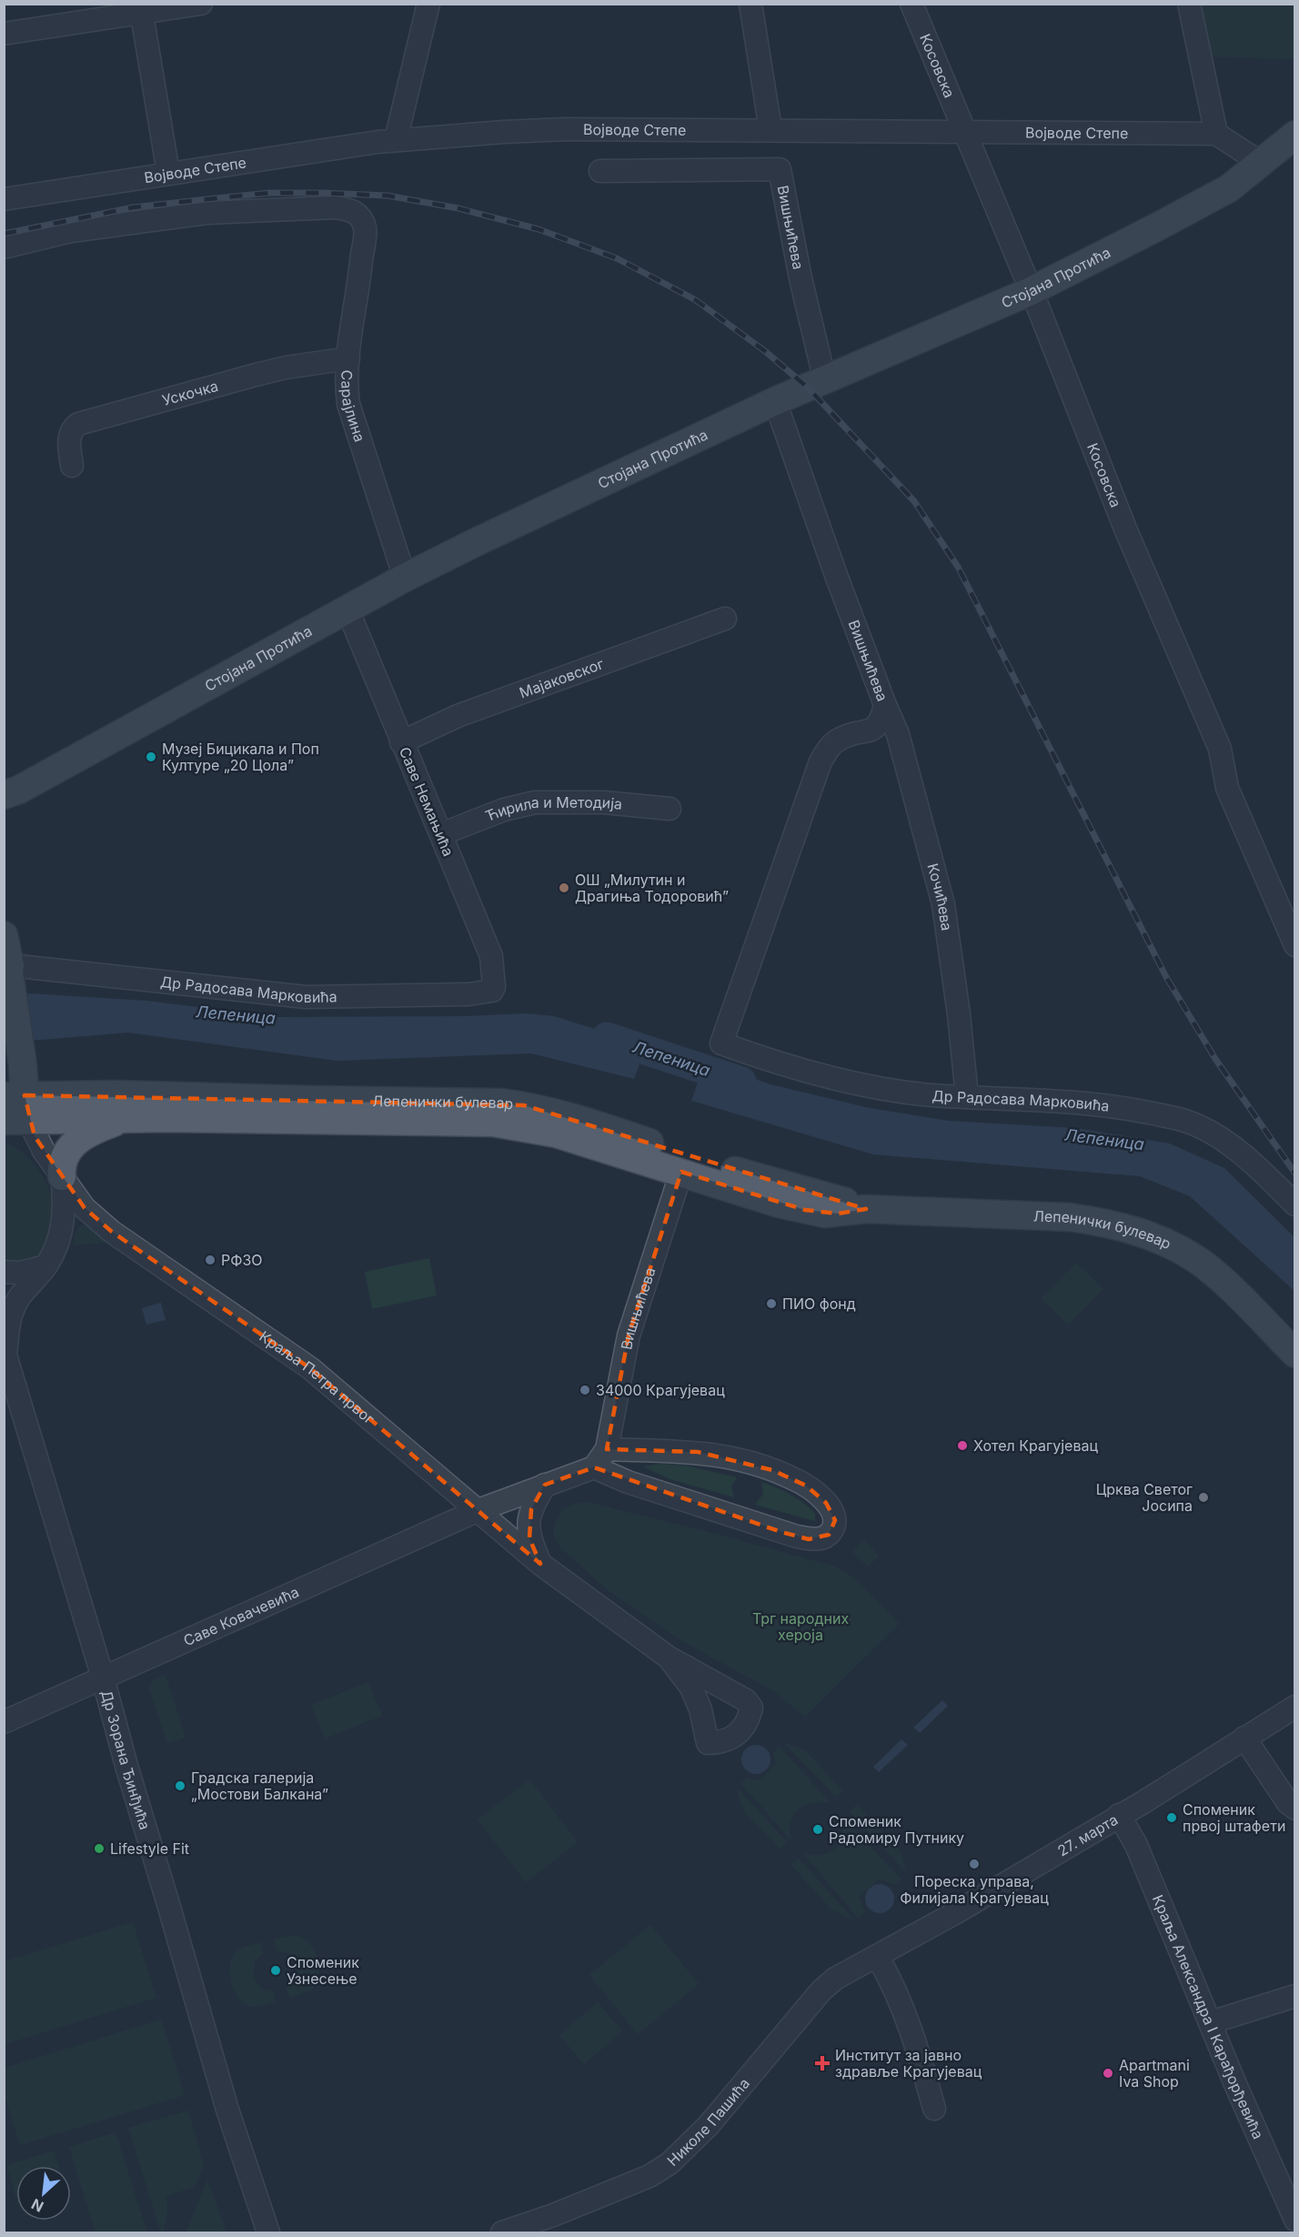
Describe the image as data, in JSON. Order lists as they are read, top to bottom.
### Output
{
  "streets": {
    "main road": ["Стојана Протића", "Лепенички булевар"],
    "street": [
      "Косовска",
      "Војводе Степе",
      "Вишњићева",
      "Ускочка",
      "Сарајлина",
      "Мајаковског",
      "Саве Немањића",
      "Ћирила и Методија",
      "Кочићева",
      "Др Радосава Марковића",
      "Краља Петра првог",
      "Саве Ковачевића",
      "Др Зорана Ђинђића",
      "27. марта",
      "Краља Александра I Карађорђевића",
      "Николе Пашића"
    ]
  },
  "crossings": [
    ["Косовска", "Војводе Степе"],
    ["Косовска", "Стојана Протића"],
    ["Вишњићева", "Стојана Протића"],
    ["Вишњићева", "Кочићева"],
    ["Вишњићева", "Др Радосава Марковића"],
    ["Вишњићева", "Лепенички булевар"],
    ["Стојана Протића", "Сарајлина"],
    ["Стојана Протића", "Саве Немањића"],
    ["Ускочка", "Сарајлина"],
    ["Мајаковског", "Саве Немањића"],
    ["Саве Немањића", "Ћирила и Методија"],
    ["Саве Немањића", "Др Радосава Марковића"],
    ["Кочићева", "Др Радосава Марковића"],
    ["Лепенички булевар", "Краља Петра првог"],
    ["Краља Петра првог", "Саве Ковачевића"],
    ["Саве Ковачевића", "Др Зорана Ђинђића"],
    ["27. марта", "Краља Александра I Карађорђевића"],
    ["27. марта", "Николе Пашића"]
  ],
  "water": ["Лепеница"],
  "parks": ["Трг народних хероја"],
  "places": {
    "other": [
      "Музеј Бицикала и Поп Културе „20 Цола”",
      "ОШ „Милутин и Драгиња Тодоровић”",
      "РФЗО",
      "ПИО фонд",
      "34000 Крагујевац",
      "Хотел Крагујевац",
      "Црква Светог Јосипа",
      "Градска галерија „Мостови Балкана”",
      "Споменик првој штафети",
      "Споменик Радомиру Путнику",
      "Lifestyle Fit",
      "Пореска управа, Филијала Крагујевац",
      "Споменик Узнесење",
      "Apartmani Iva Shop"
    ],
    "health": ["Институт за јавно здравље Крагујевац"]
  },
  "north": "bottom left"
}
